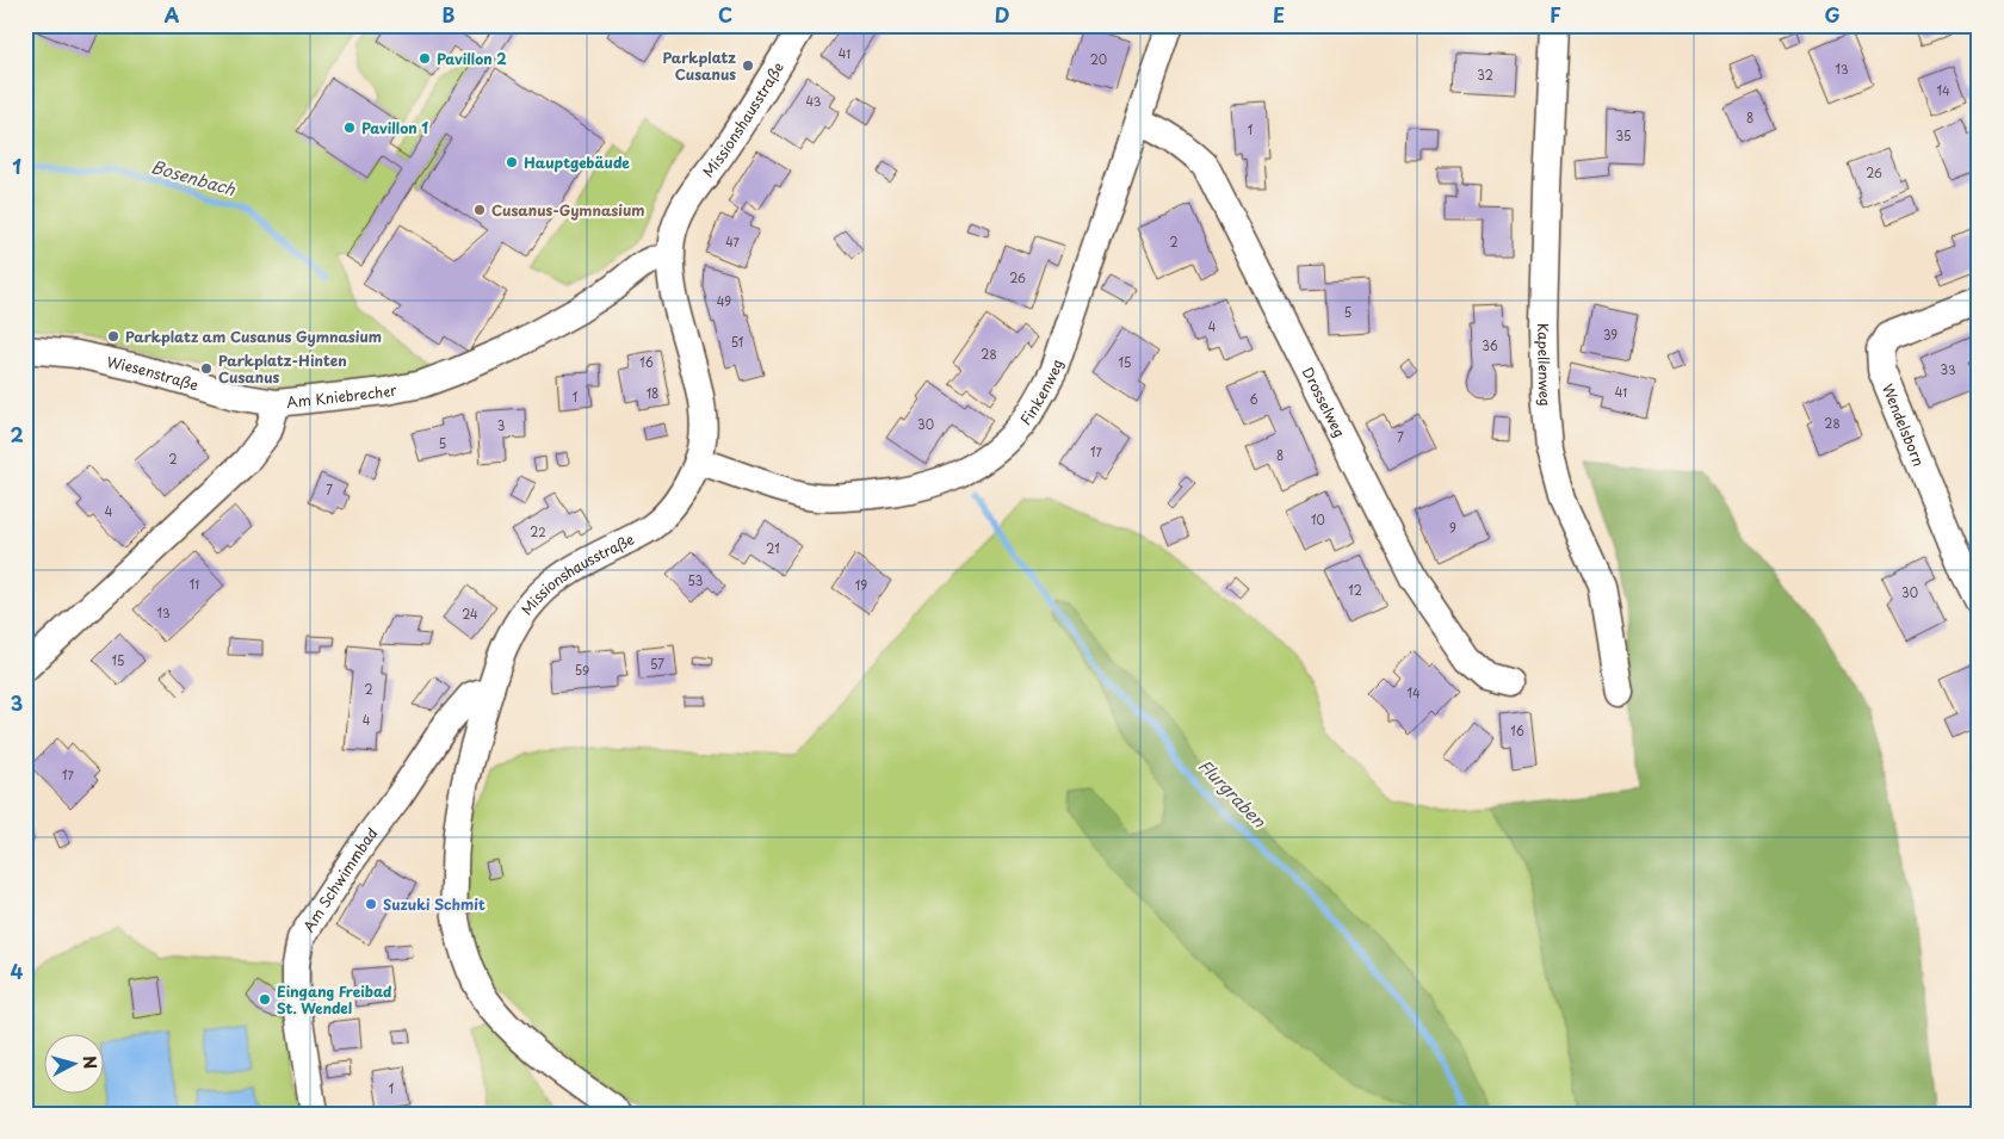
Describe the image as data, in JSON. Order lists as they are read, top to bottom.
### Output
{
  "streets": {
    "street": [
      "Missionshausstraße",
      "Kapellenweg",
      "Wiesenstraße",
      "Finkenweg",
      "Am Kniebrecher",
      "Drosselweg",
      "Wendelsborn",
      "Am Schwimmbad"
    ]
  },
  "crossings": [
    ["Missionshausstraße", "Finkenweg"],
    ["Missionshausstraße", "Am Kniebrecher"],
    ["Missionshausstraße", "Am Schwimmbad"],
    ["Wiesenstraße", "Am Kniebrecher"],
    ["Finkenweg", "Drosselweg"]
  ],
  "water": ["Bosenbach", "Flurgraben"],
  "places": [
    "Pavillon 2",
    "Parkplatz Cusanus",
    "Pavillon 1",
    "Hauptgebäude",
    "Cusanus-Gymnasium",
    "Parkplatz am Cusanus Gymnasium",
    "Parkplatz-Hinten Cusanus",
    "Suzuki Schmit",
    "Eingang Freibad St. Wendel"
  ],
  "house_numbers": [
    "41",
    "20",
    "13",
    "32",
    "14",
    "43",
    "8",
    "1",
    "35",
    "26",
    "47",
    "2",
    "26",
    "49",
    "5",
    "4",
    "39",
    "51",
    "36",
    "28",
    "16",
    "15",
    "33",
    "41",
    "18",
    "1",
    "6",
    "28",
    "30",
    "3",
    "7",
    "5",
    "17",
    "8",
    "2",
    "7",
    "4",
    "10",
    "9",
    "22",
    "21",
    "53",
    "11",
    "19",
    "12",
    "30",
    "13",
    "24",
    "15",
    "57",
    "59",
    "2",
    "14",
    "4",
    "16",
    "17",
    "1"
  ],
  "north": "right",
  "grid": {
    "columns": [
      "A",
      "B",
      "C",
      "D",
      "E",
      "F",
      "G"
    ],
    "rows": [
      "1",
      "2",
      "3",
      "4"
    ]
  }
}
